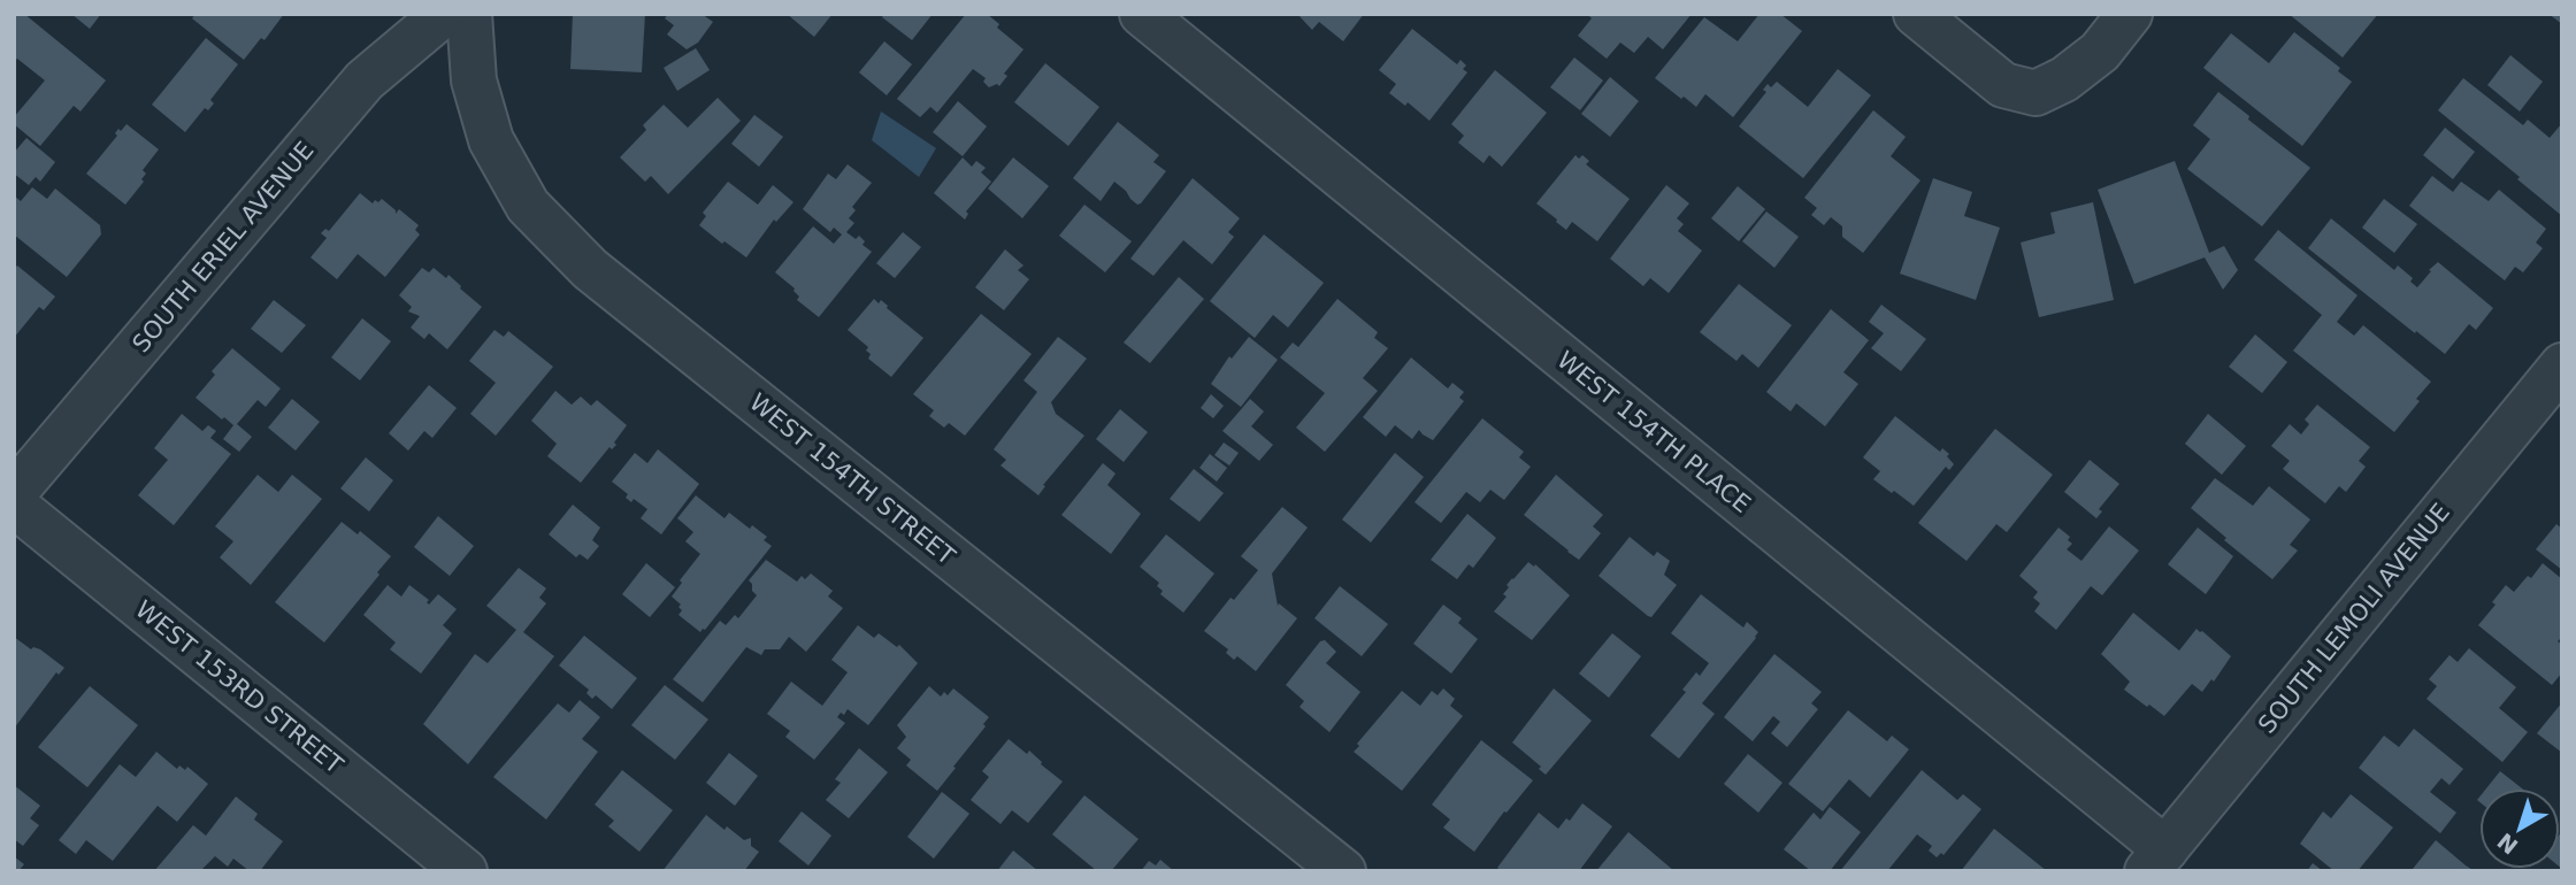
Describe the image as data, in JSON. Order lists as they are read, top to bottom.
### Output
{
  "streets": {
    "street": [
      "SOUTH ERIEL AVENUE",
      "WEST 154TH PLACE",
      "WEST 154TH STREET",
      "SOUTH LEMOLI AVENUE",
      "WEST 153RD STREET"
    ]
  },
  "crossings": [
    ["WEST 154TH PLACE", "SOUTH LEMOLI AVENUE"]
  ],
  "north": "bottom left"
}
